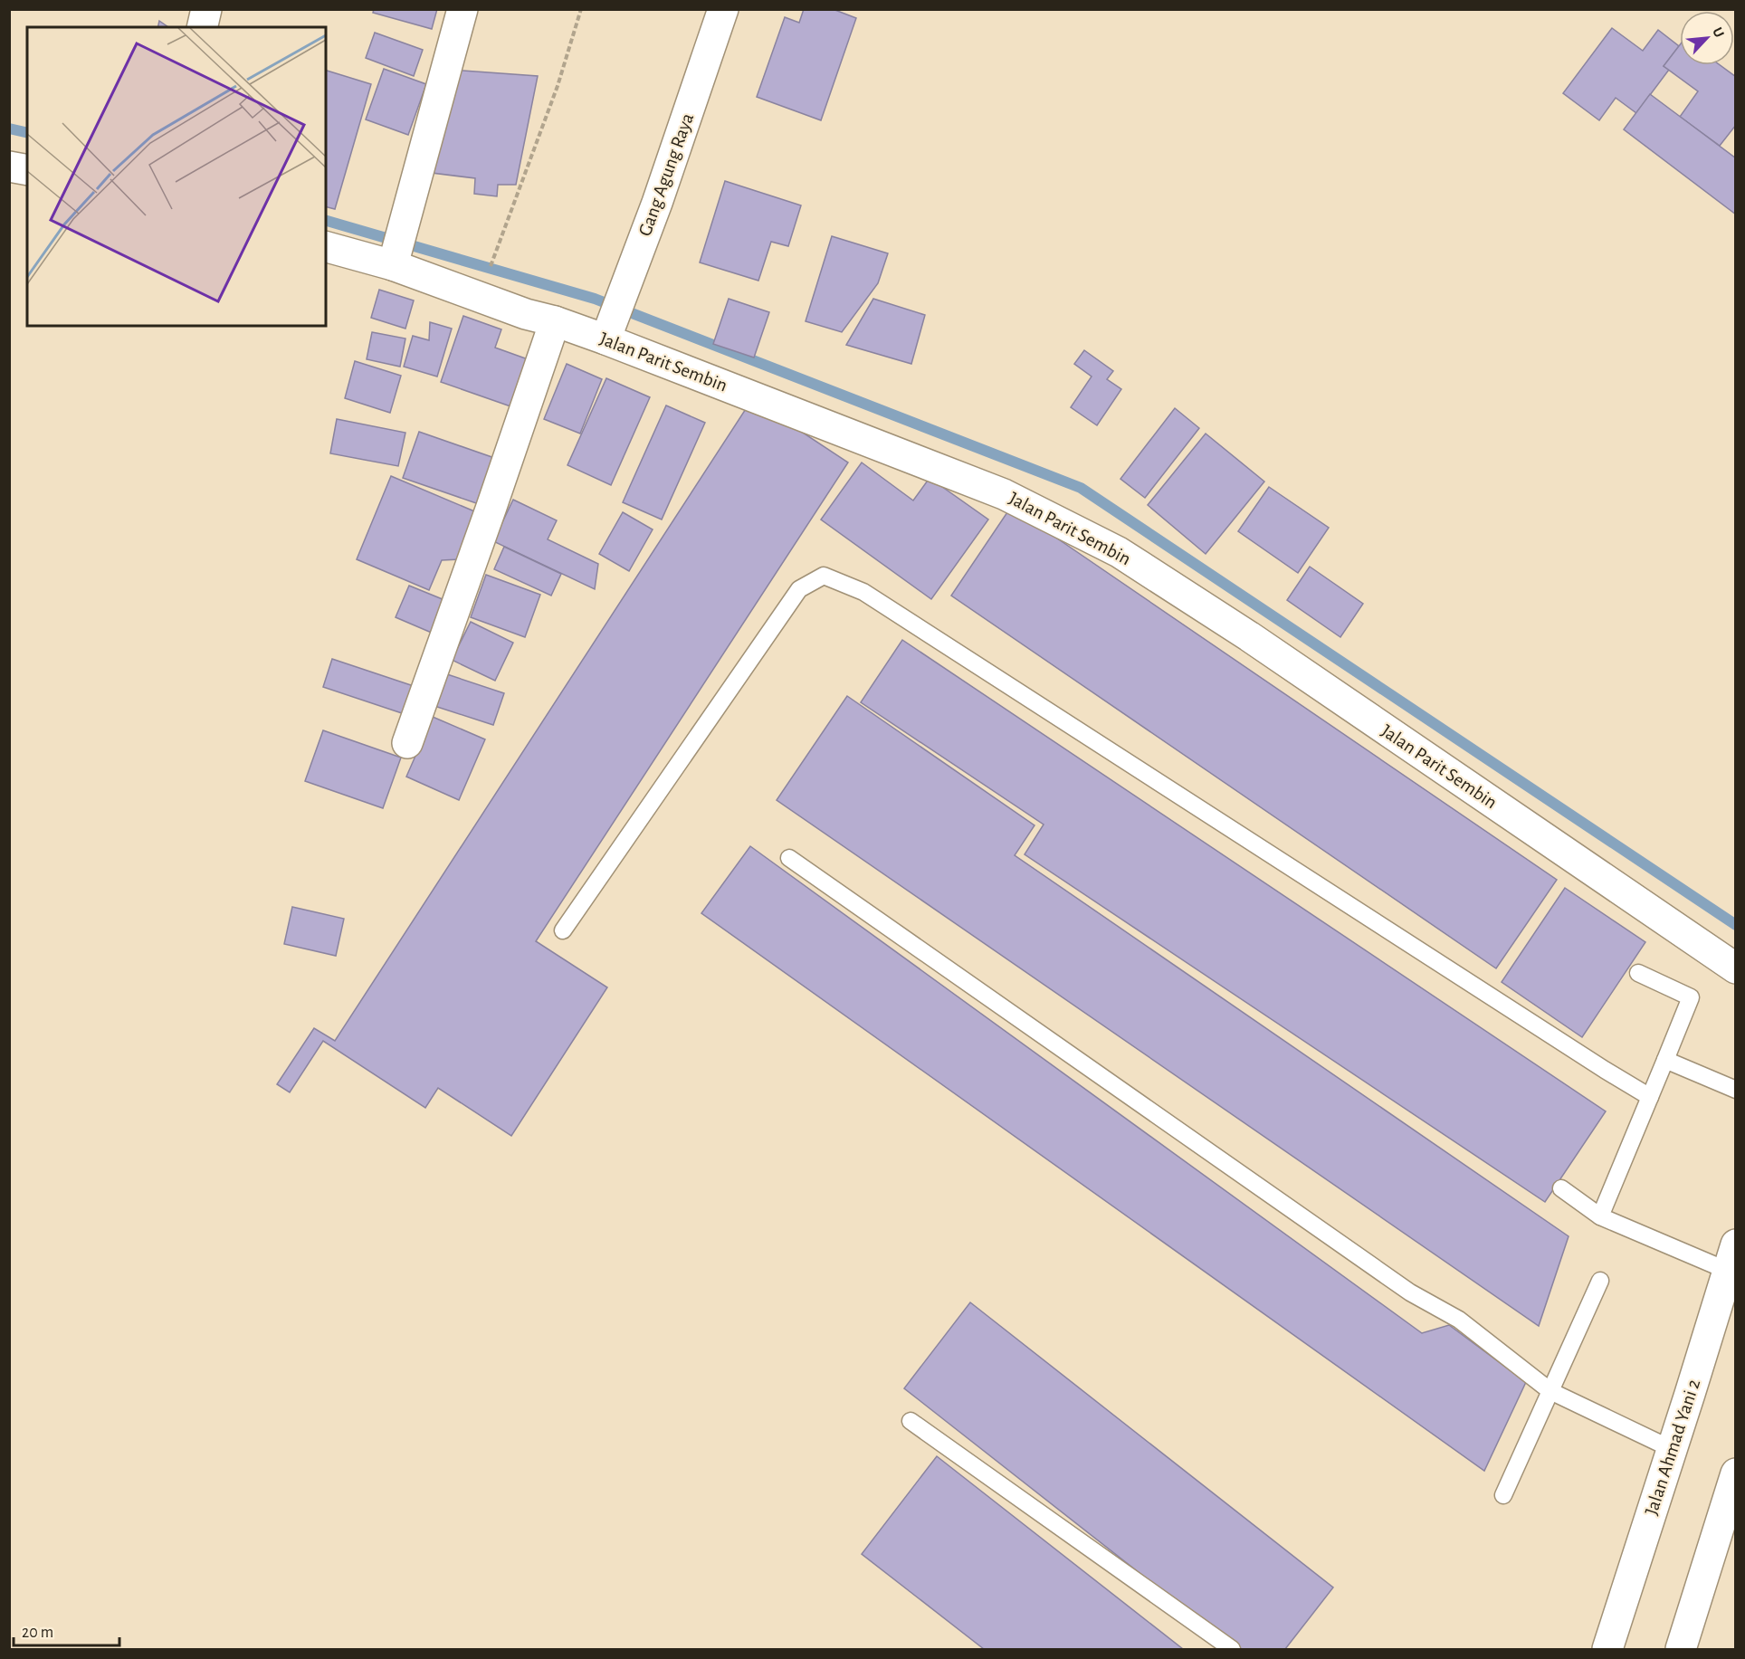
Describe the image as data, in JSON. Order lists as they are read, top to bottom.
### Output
{
  "streets": {
    "main road": ["Gang Agung Raya", "Jalan Parit Sembin", "Jalan Ahmad Yani 2"]
  },
  "crossings": [
    ["Gang Agung Raya", "Jalan Parit Sembin"]
  ],
  "scale_bar": "20 m",
  "north": "top right"
}
